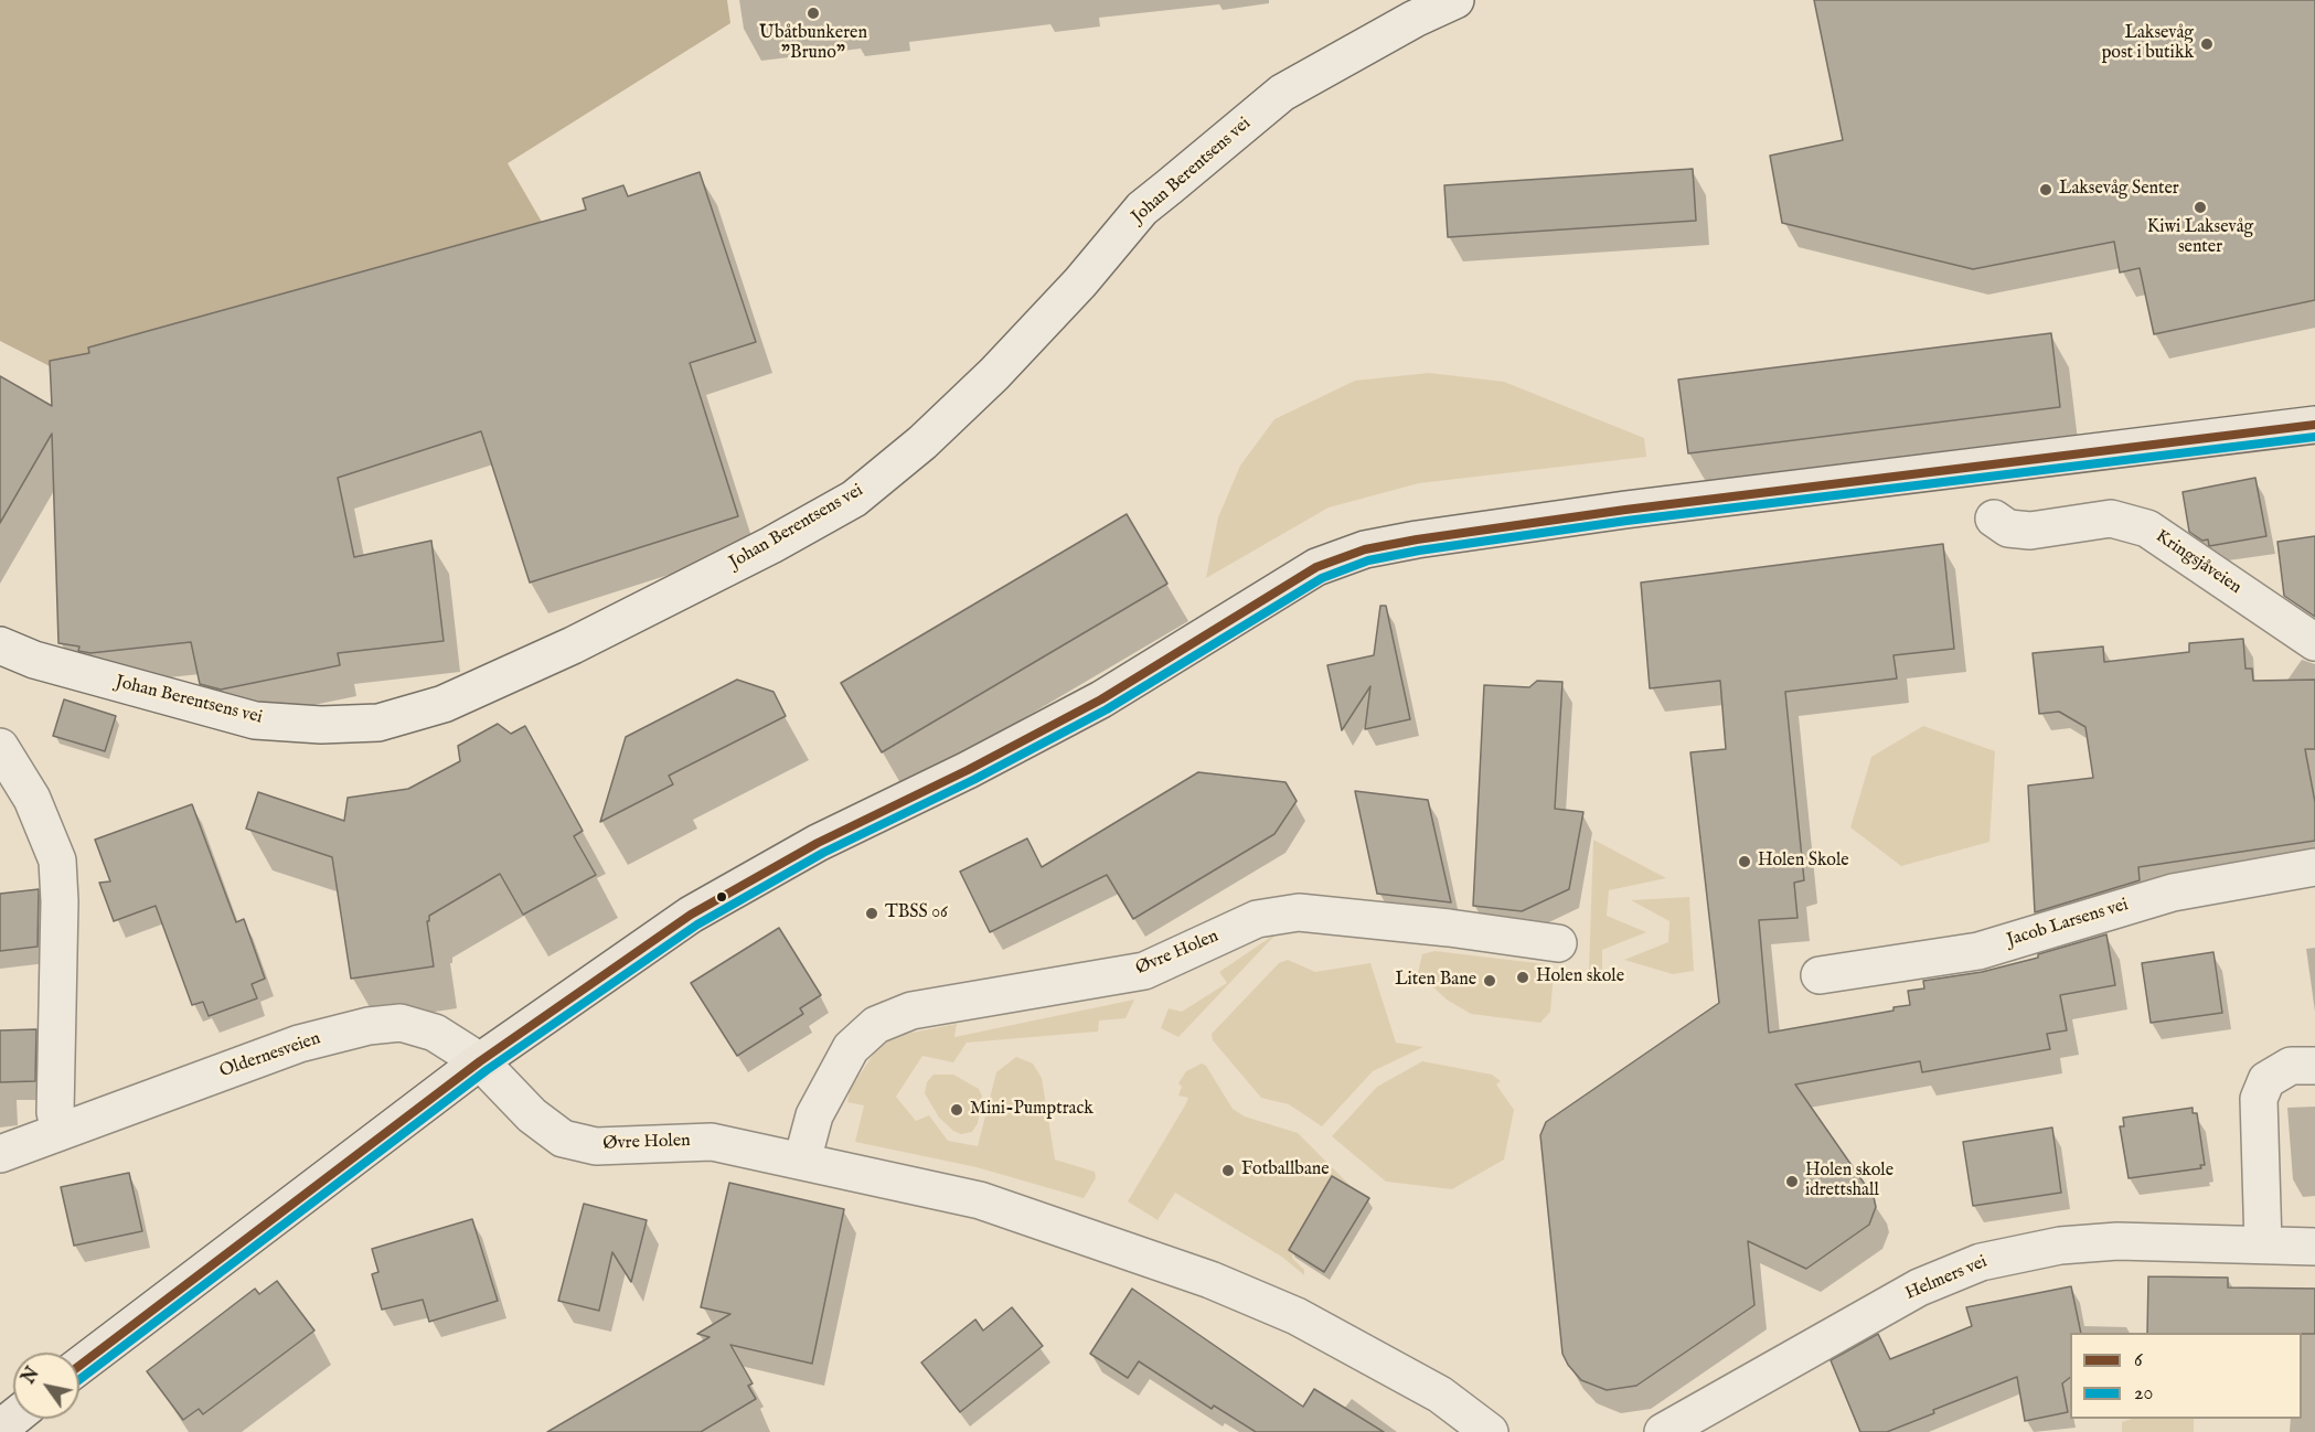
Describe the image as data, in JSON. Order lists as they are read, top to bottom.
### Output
{
  "streets": {
    "street": [
      "Johan Berentsens vei",
      "Kringsjåveien",
      "Jacob Larsens vei",
      "Øvre Holen",
      "Oldernesveien",
      "Helmers vei"
    ]
  },
  "crossings": [
    ["Øvre Holen", "Oldernesveien"]
  ],
  "places": [
    "Ubåtbunkeren \"Bruno\"",
    "Laksevåg post i butikk",
    "Laksevåg Senter",
    "Kiwi Laksevåg senter",
    "Holen Skole",
    "TBSS 06",
    "Holen skole",
    "Liten Bane",
    "Mini-Pumptrack",
    "Fotballbane",
    "Holen skole idrettshall"
  ],
  "lines": ["transit line 6", "transit line 20"],
  "legend": ["6", "20"],
  "north": "top left"
}
